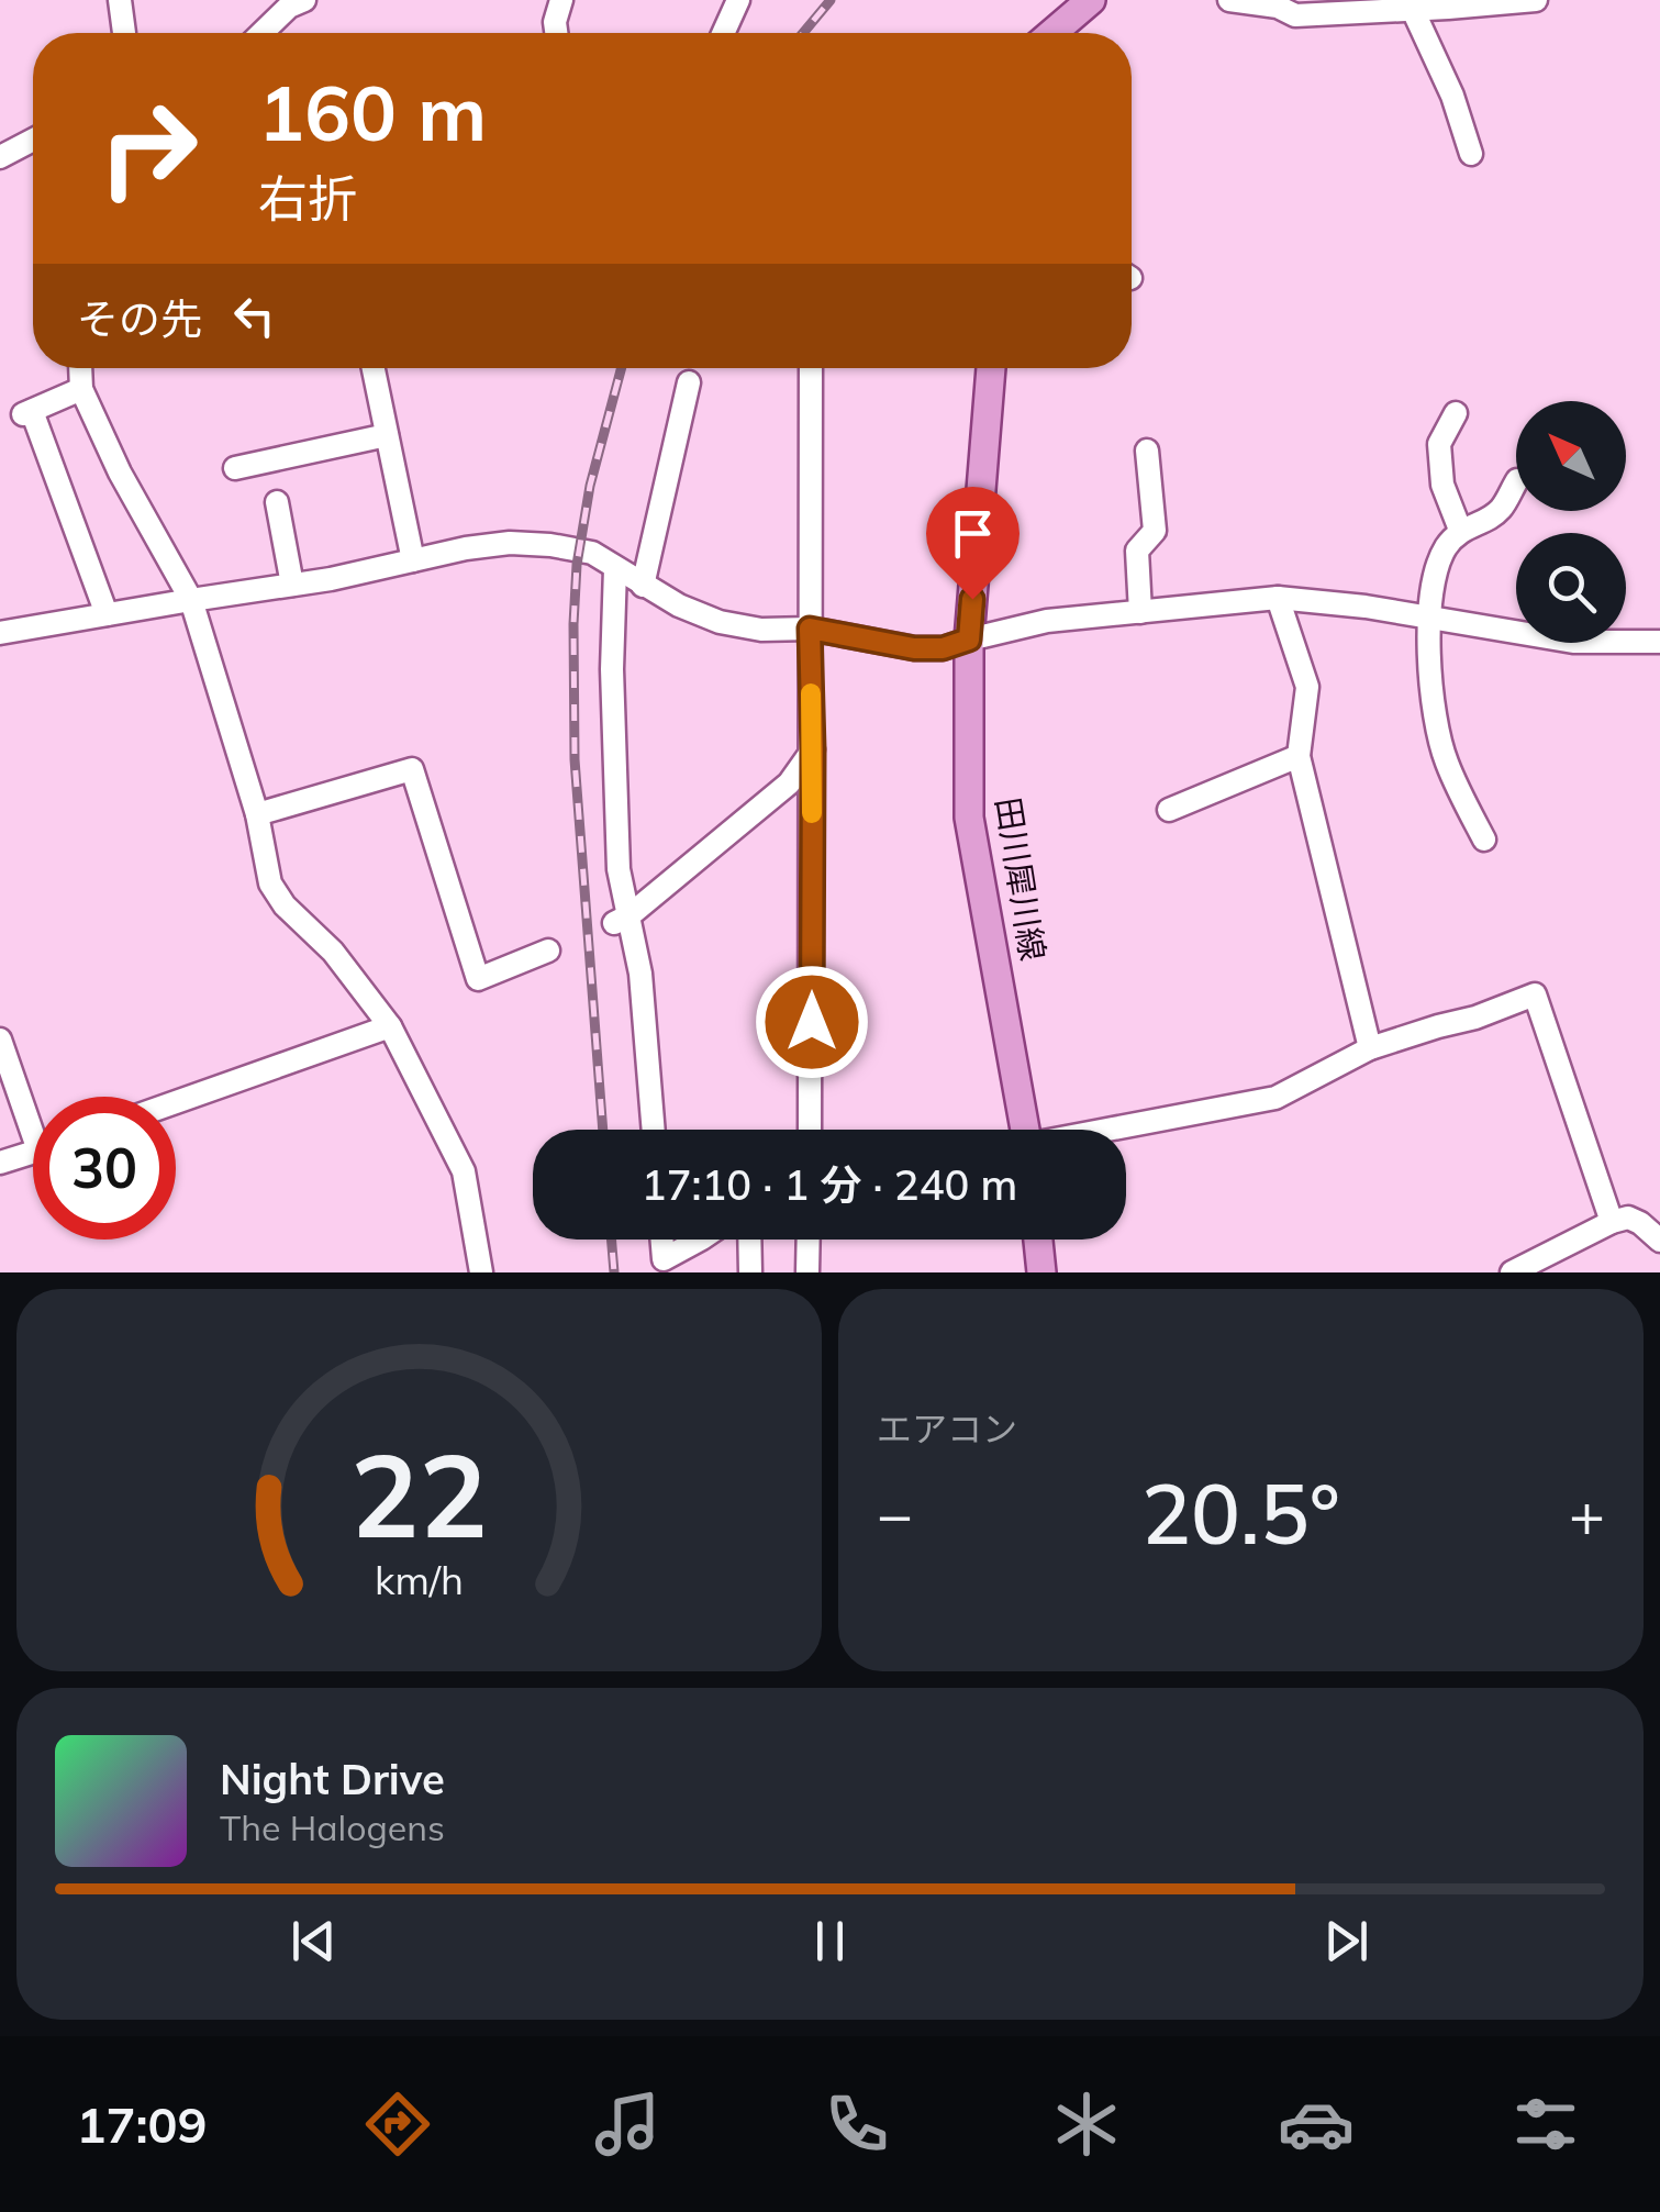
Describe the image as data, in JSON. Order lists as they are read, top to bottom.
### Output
{
  "streets": {
    "main road": ["田川犀川線"]
  },
  "north": "top left",
  "page": {
    "turn": ["160 m", "右折"],
    "then": "その先",
    "limit": "30",
    "trip": "17:10 · 1 分 · 240 m",
    "tile": "エアコン",
    "heat": ["−", "20.5°", "+"],
    "song": ["Night Drive", "The Halogens"],
    "tabs": "17:09",
    "gauge": ["22", "km/h"]
  }
}
